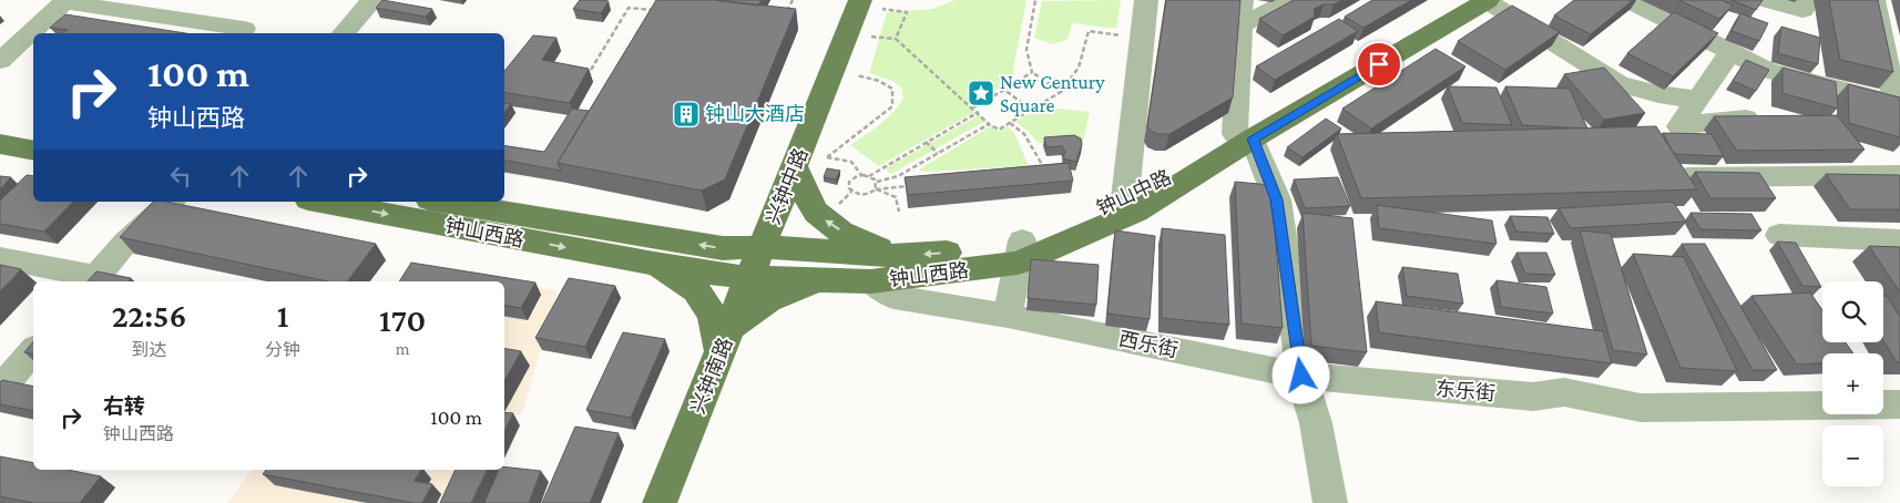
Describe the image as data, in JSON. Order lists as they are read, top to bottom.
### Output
{
  "streets": {
    "main road": ["兴钟中路", "钟山西路", "兴钟南路"],
    "street": ["西乐街", "东乐街"]
  },
  "crossings": [
    ["兴钟中路", "钟山西路"],
    ["兴钟中路", "兴钟南路"],
    ["钟山西路", "西乐街"],
    ["钟山西路", "兴钟南路"],
    ["西乐街", "东乐街"]
  ],
  "places": {
    "place": ["New Century Square"],
    "building": ["钟山大酒店"]
  },
  "page": {
    "turn": ["100 m", "钟山西路"],
    "map_buttons": ["+", "−"],
    "eta": [
      "22:56",
      "到达",
      "1",
      "分钟",
      "170",
      "m"
    ],
    "list": [
      {
        "name": "右转",
        "note": "钟山西路",
        "value": "100 m"
      }
    ]
  }
}
